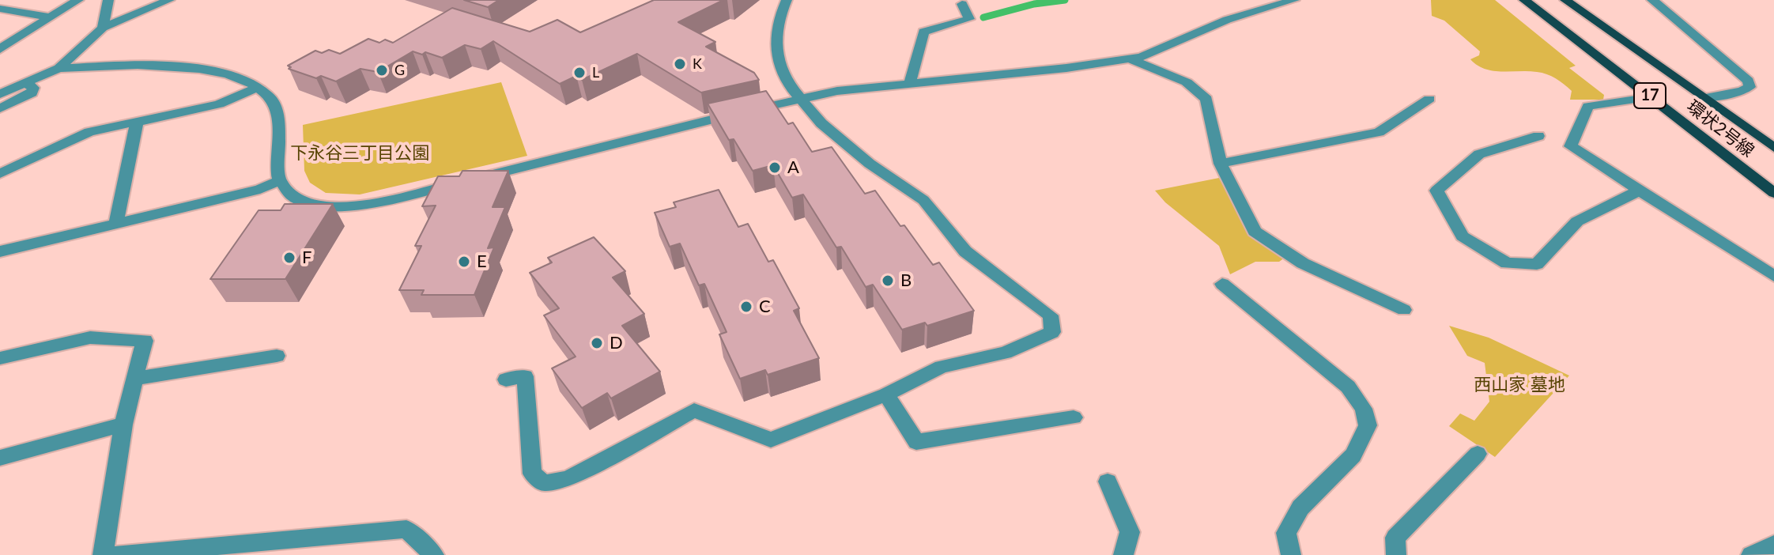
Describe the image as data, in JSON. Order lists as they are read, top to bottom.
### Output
{
  "streets": {
    "main road": ["17", "環状2号線"]
  },
  "parks": ["下永谷三丁目公園", "西山家 墓地"],
  "places": [
    "K",
    "G",
    "L",
    "A",
    "F",
    "E",
    "B",
    "C",
    "D"
  ]
}
